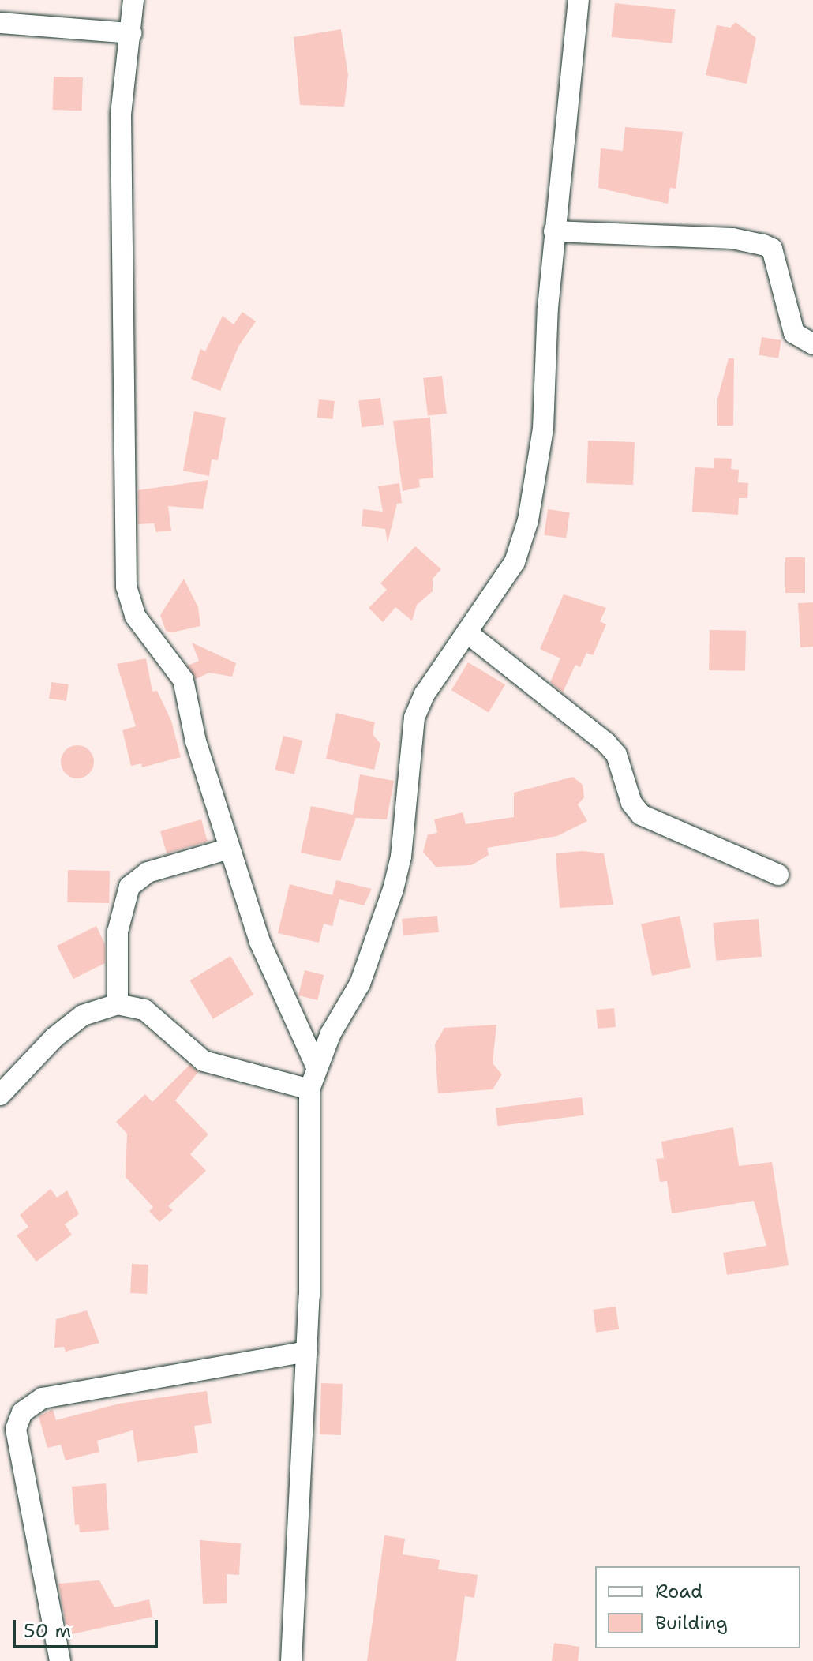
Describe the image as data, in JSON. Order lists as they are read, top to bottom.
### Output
{
  "legend": ["Road", "Building"],
  "scale_bar": "50 m"
}
